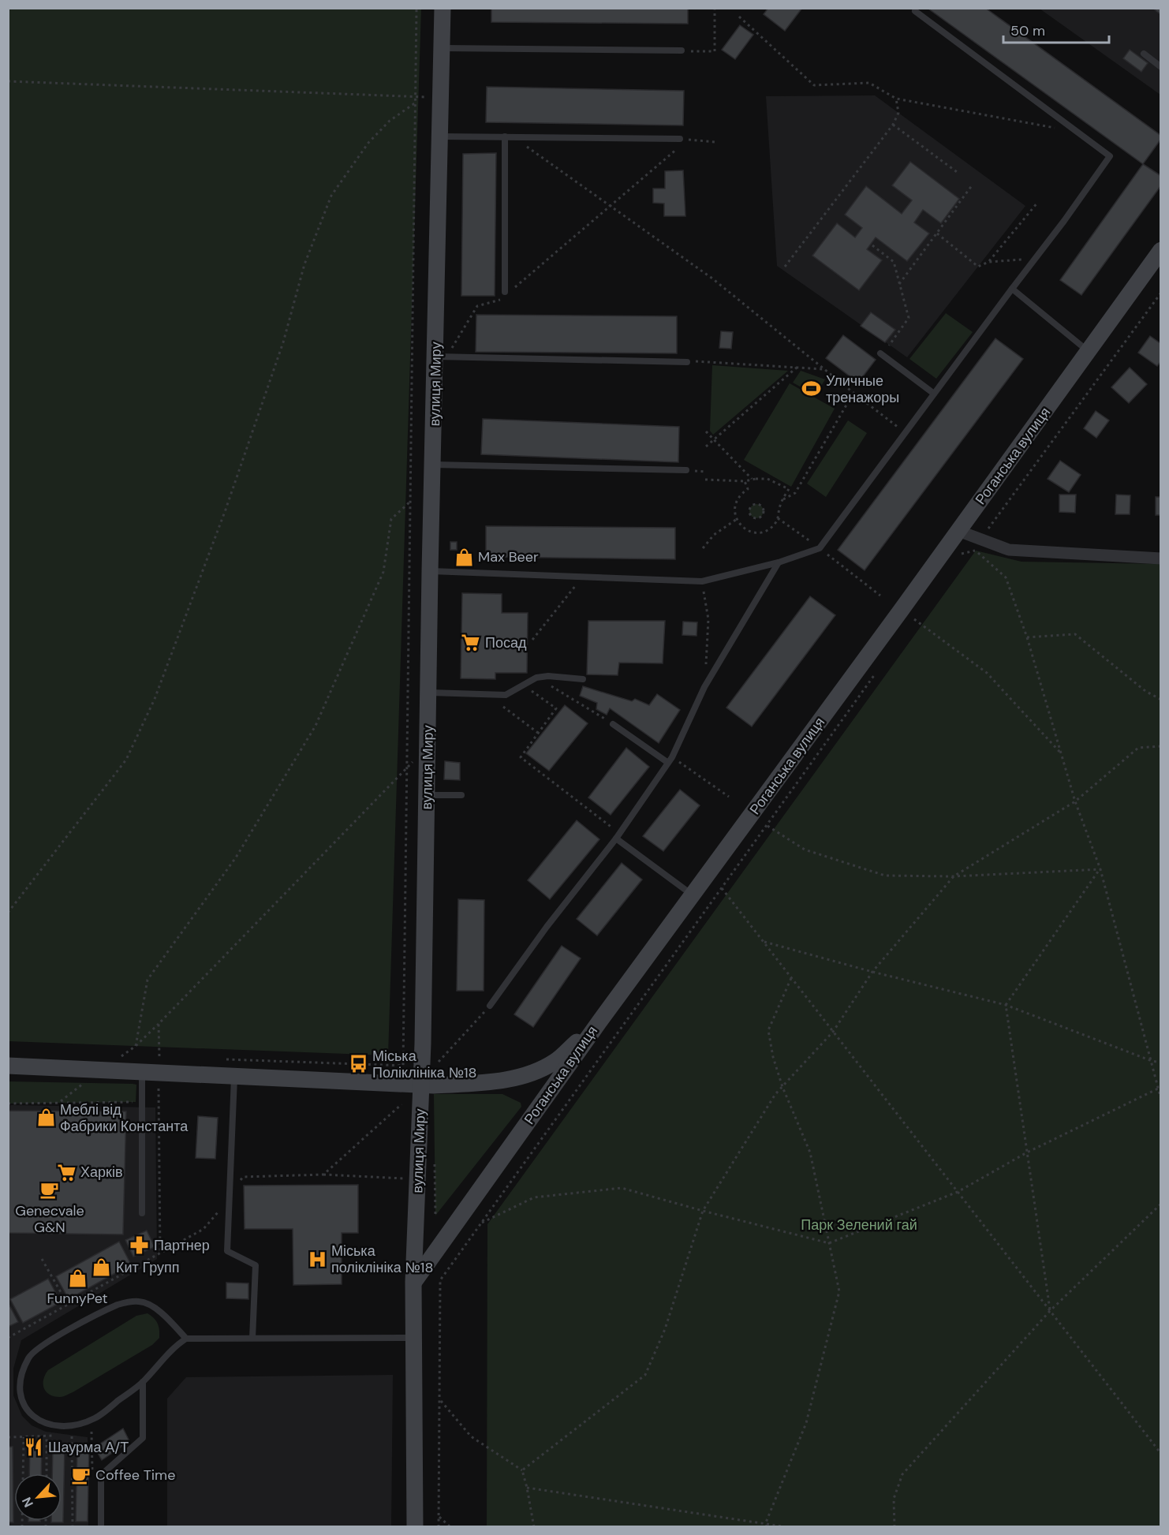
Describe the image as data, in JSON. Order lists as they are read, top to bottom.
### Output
{
  "streets": {
    "street": ["вулиця Миру", "Роганська вулиця"]
  },
  "crossings": [
    ["вулиця Миру", "Роганська вулиця"]
  ],
  "parks": ["Парк Зелений гай"],
  "places": {
    "sports": ["Уличные тренажоры"],
    "shop": [
      "Max Beer",
      "Меблі від Фабрики Константа",
      "Кит Групп",
      "FunnyPet"
    ],
    "supermarket": ["Посад", "Харків"],
    "bus stop": ["Міська Поліклініка №18"],
    "cafe": ["Genecvale G&N", "Coffee Time"],
    "pharmacy": ["Партнер"],
    "hospital": ["Міська поліклініка №18"],
    "restaurant": ["Шаурма А/Т"]
  },
  "scale_bar": "50 m",
  "north": "bottom left"
}
